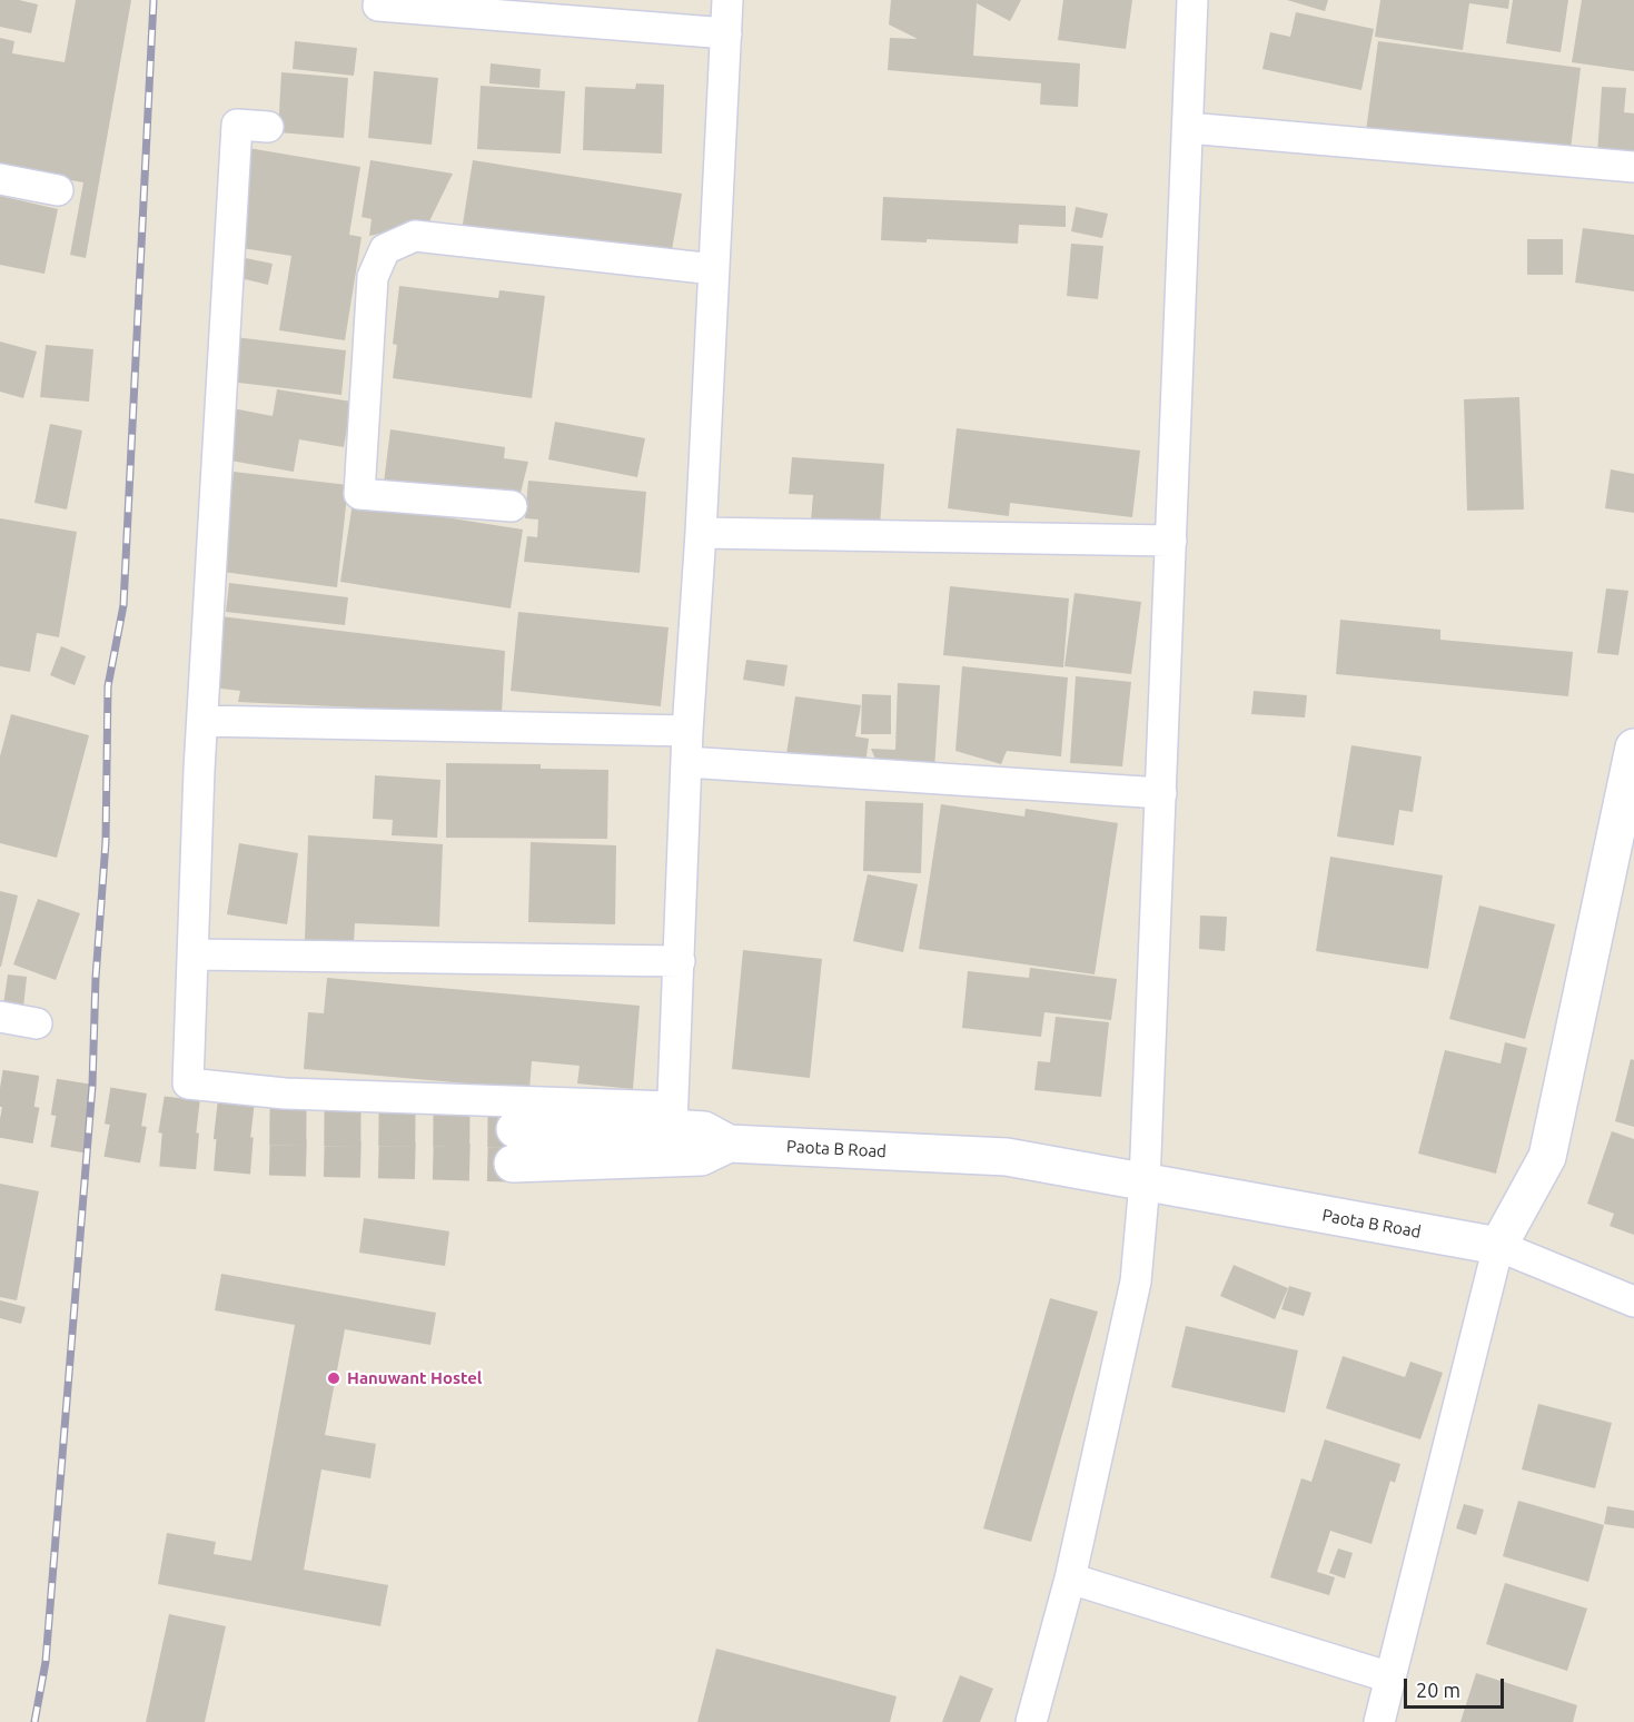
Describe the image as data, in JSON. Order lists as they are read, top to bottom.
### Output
{
  "streets": {
    "street": ["Paota B Road"]
  },
  "places": ["Hanuwant Hostel"],
  "scale_bar": "20 m"
}
